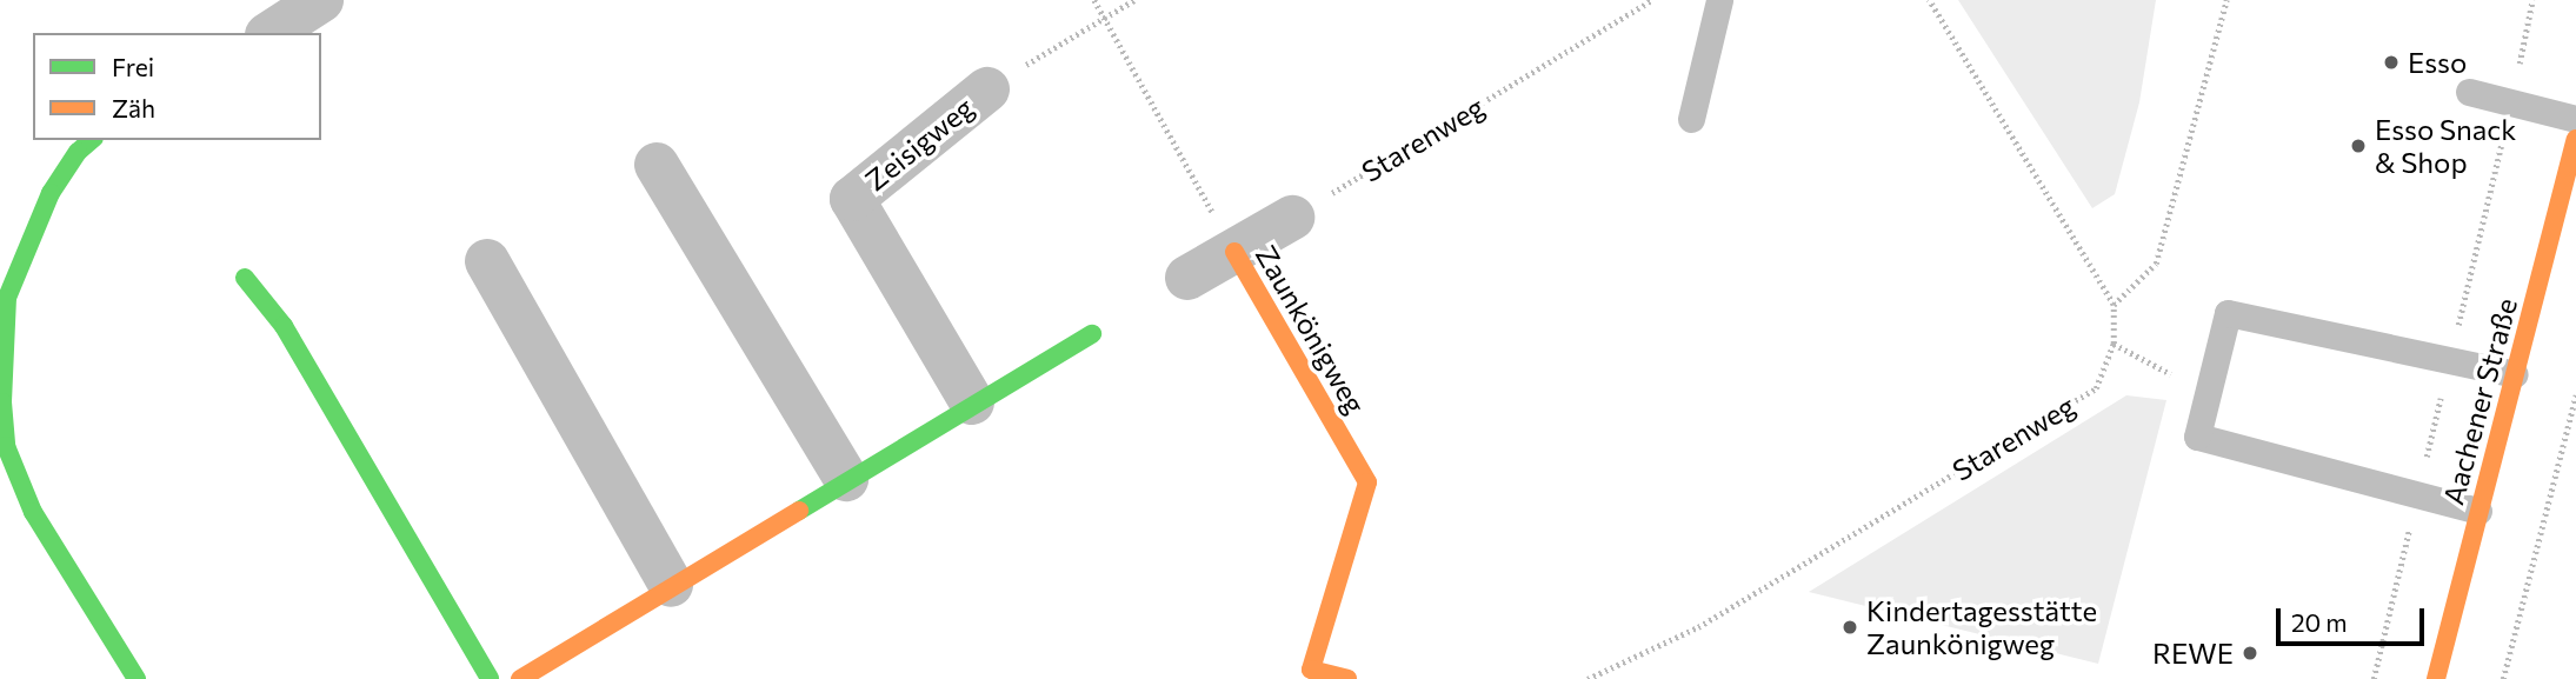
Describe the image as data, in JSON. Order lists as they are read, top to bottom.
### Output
{
  "streets": {
    "street": ["Zeisigweg", "Zaunkönigweg", "Aachener Straße"],
    "path": ["Starenweg"]
  },
  "crossings": [
    ["Zeisigweg", "Zaunkönigweg"]
  ],
  "places": [
    "Esso",
    "Esso Snack & Shop",
    "Kindertagesstätte Zaunkönigweg",
    "REWE"
  ],
  "legend": ["Frei", "Zäh"],
  "scale_bar": "20 m"
}
